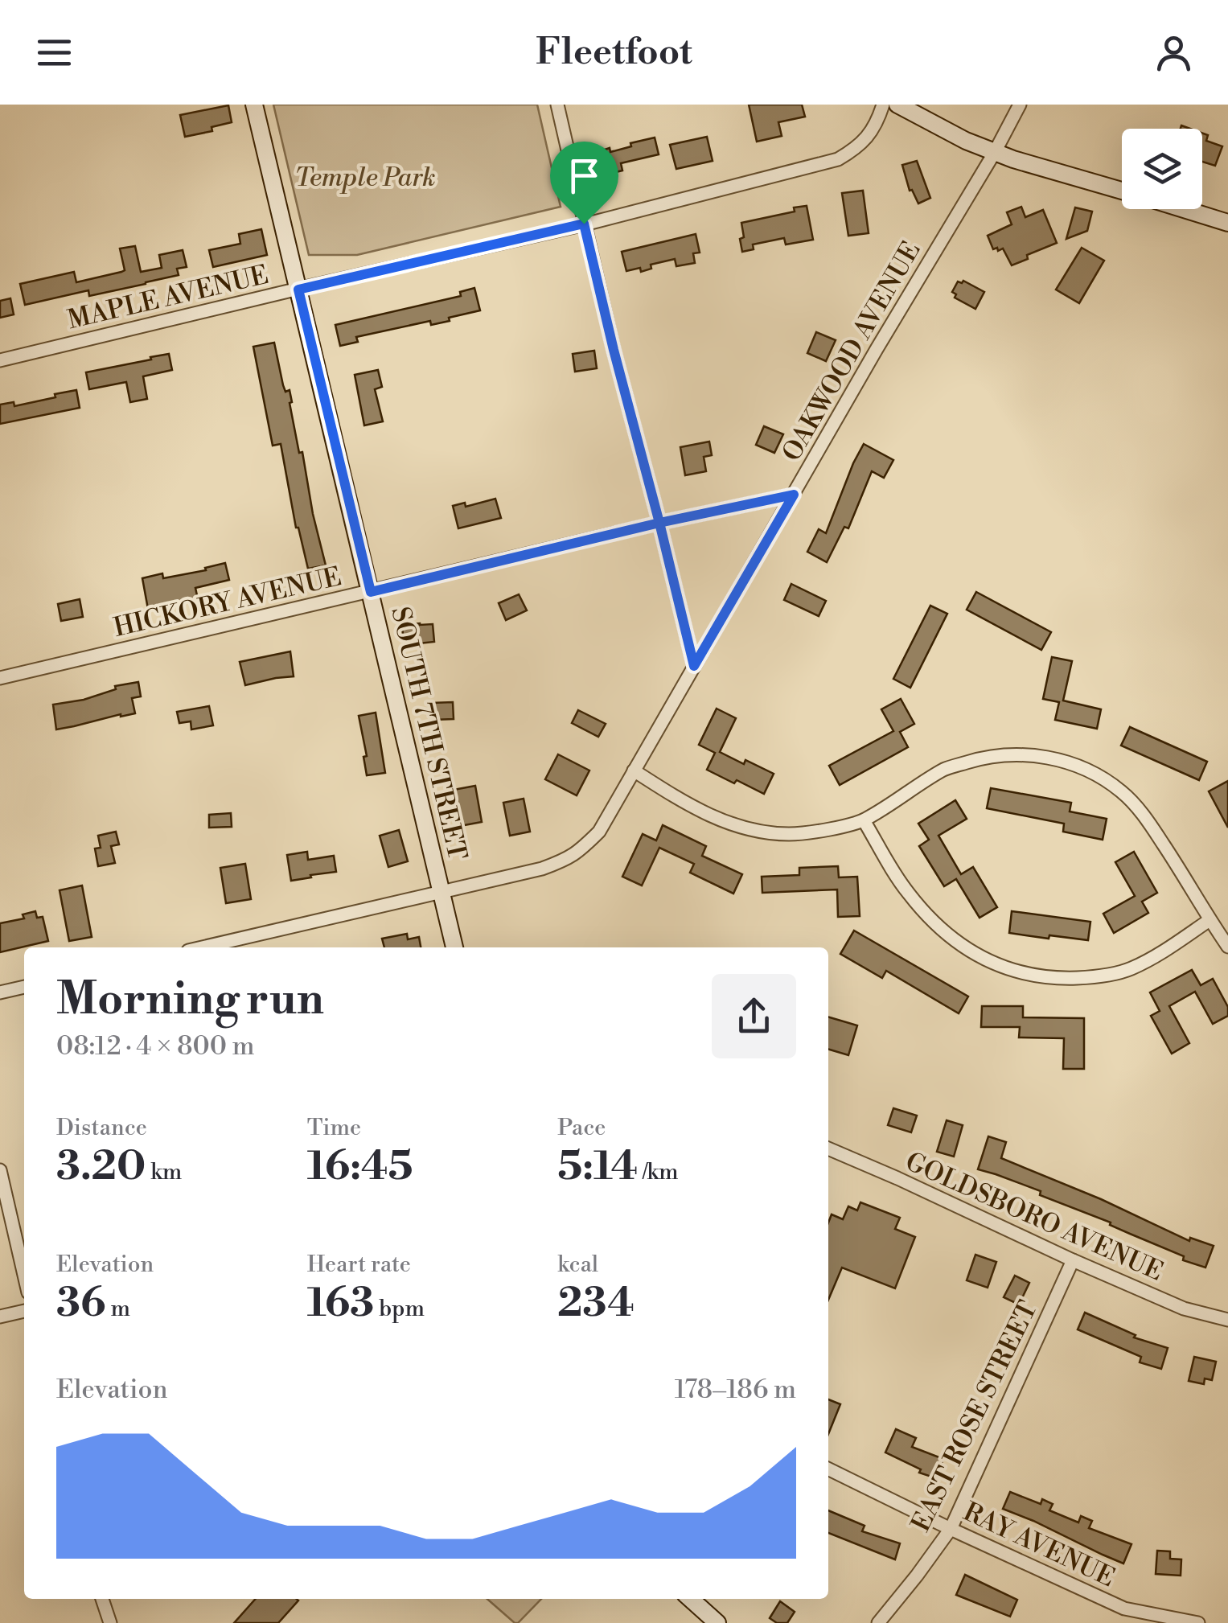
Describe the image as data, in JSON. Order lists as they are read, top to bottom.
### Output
{
  "streets": {
    "street": [
      "MAPLE AVENUE",
      "OAKWOOD AVENUE",
      "HICKORY AVENUE",
      "SOUTH 7TH STREET",
      "GOLDSBORO AVENUE",
      "EAST ROSE STREET",
      "RAY AVENUE"
    ]
  },
  "crossings": [
    ["MAPLE AVENUE", "SOUTH 7TH STREET"],
    ["OAKWOOD AVENUE", "HICKORY AVENUE"],
    ["OAKWOOD AVENUE", "SOUTH 7TH STREET"],
    ["HICKORY AVENUE", "SOUTH 7TH STREET"],
    ["GOLDSBORO AVENUE", "EAST ROSE STREET"],
    ["EAST ROSE STREET", "RAY AVENUE"]
  ],
  "parks": ["Temple Park"],
  "page": {
    "header": "Fleetfoot",
    "heading": ["Morning run", "08:12 · 4 × 800 m"],
    "stats": [
      ["Distance", "3.20 km"],
      ["Time", "16:45"],
      ["Pace", "5:14 /km"],
      ["Elevation", "36 m"],
      ["Heart rate", "163 bpm"],
      ["kcal", "234"]
    ],
    "chart": ["Elevation", "178–186 m"]
  }
}
